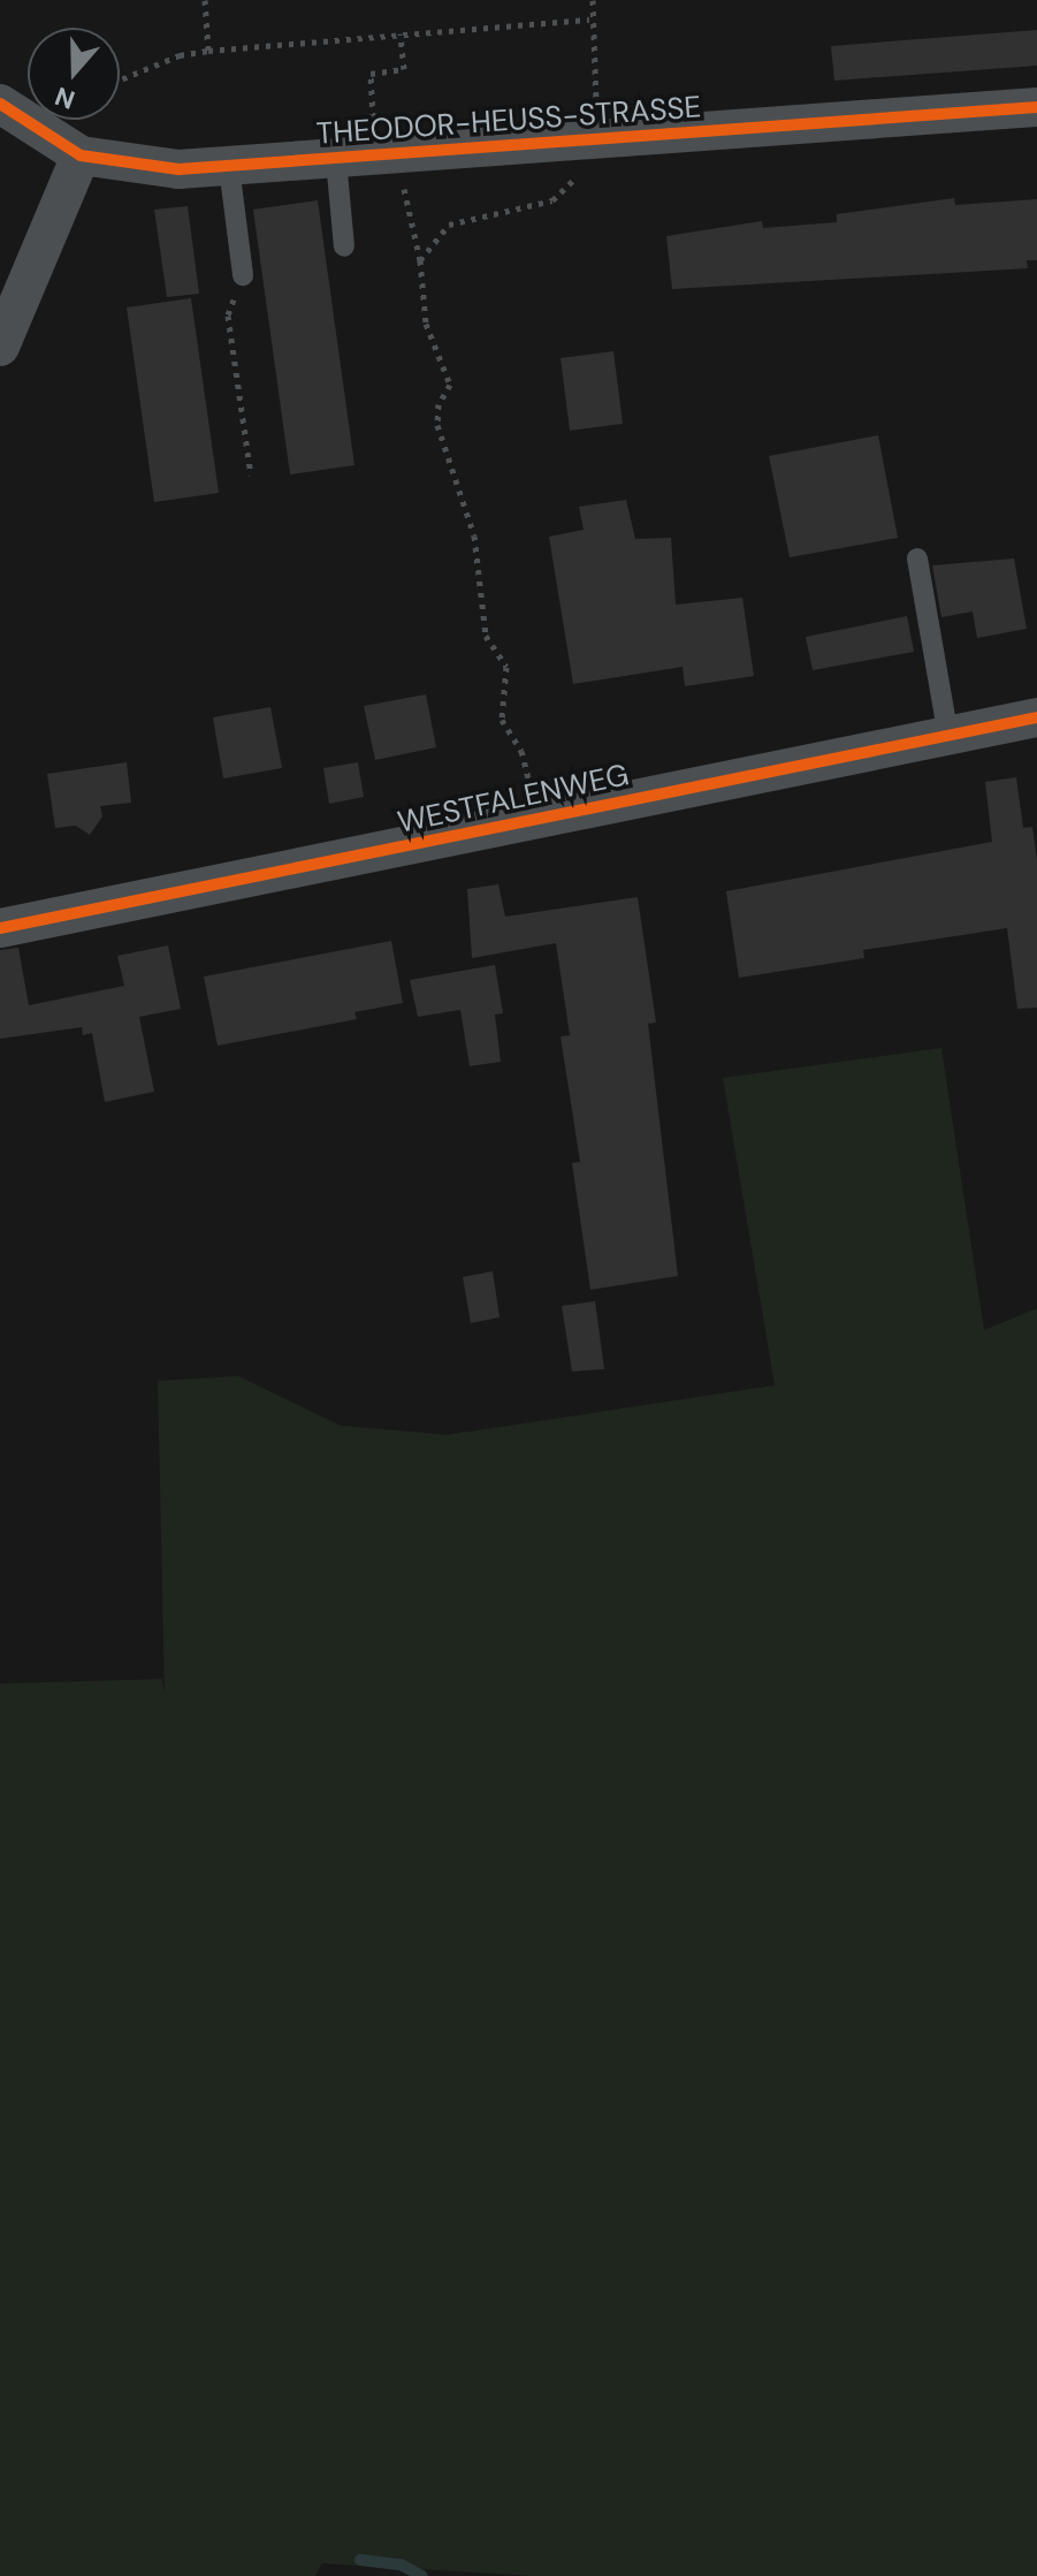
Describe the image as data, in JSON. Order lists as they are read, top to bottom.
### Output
{
  "streets": {
    "street": ["THEODOR-HEUSS-STRASSE", "WESTFALENWEG"]
  },
  "north": "bottom"
}
